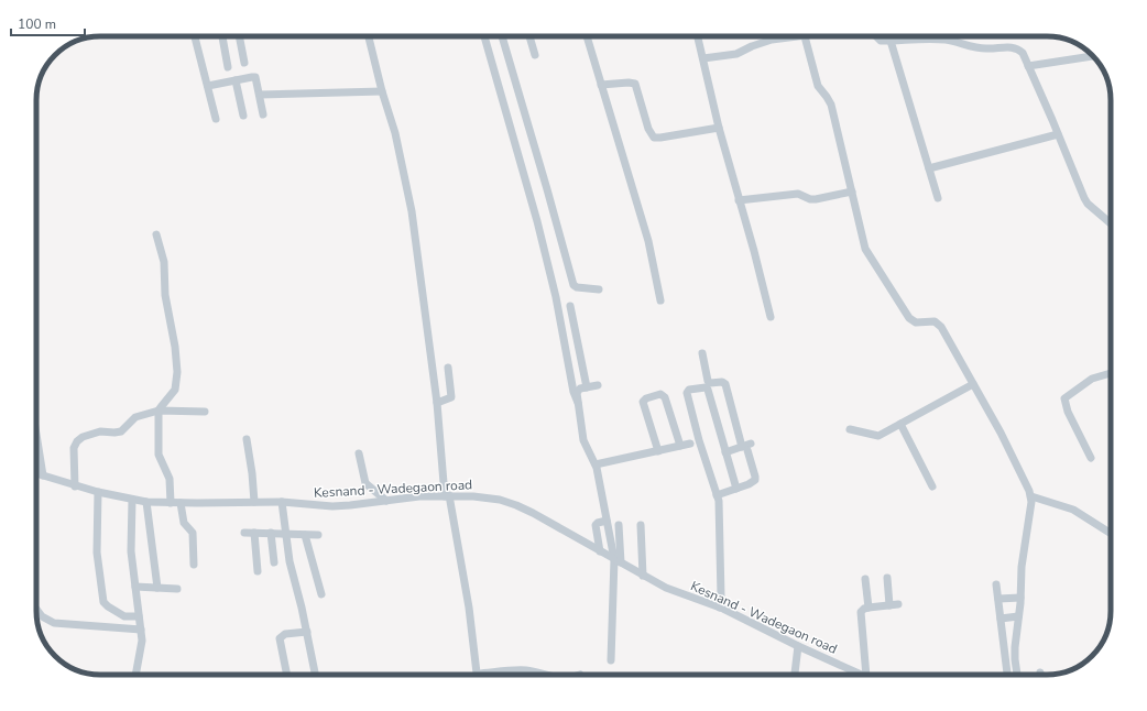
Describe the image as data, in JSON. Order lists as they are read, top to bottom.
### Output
{
  "streets": {
    "street": ["Kesnand - Wadegaon road"]
  },
  "scale_bar": "100 m"
}
